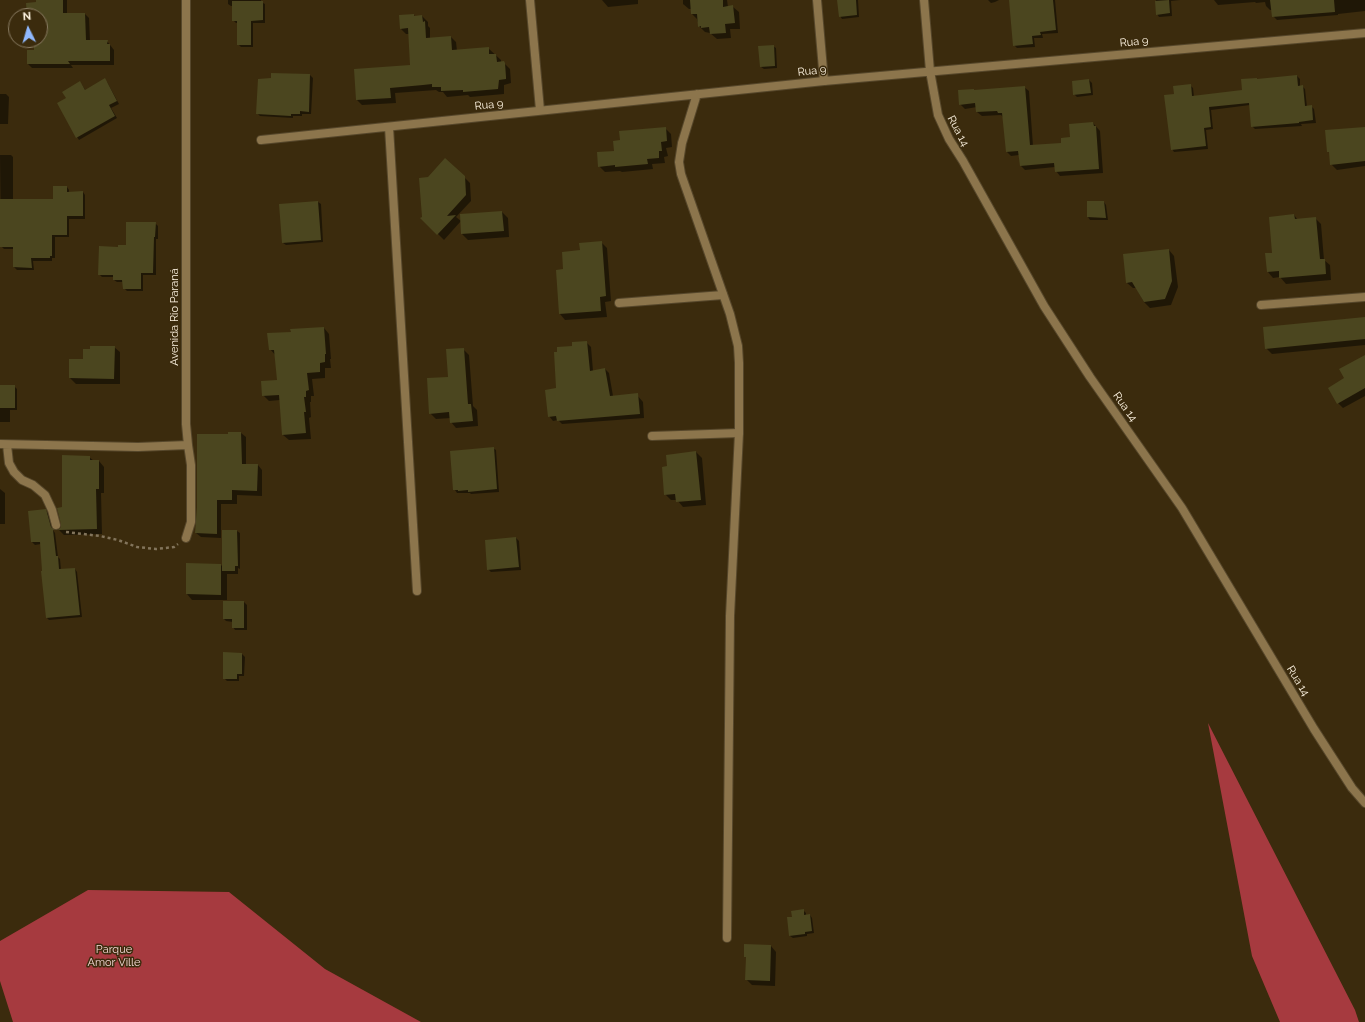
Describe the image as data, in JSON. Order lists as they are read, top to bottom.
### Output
{
  "streets": {
    "street": ["Rua 9", "Rua 14", "Avenida Rio Paraná"]
  },
  "crossings": [
    ["Rua 9", "Rua 14"]
  ],
  "parks": ["Parque Amor Ville"],
  "north": "top"
}
